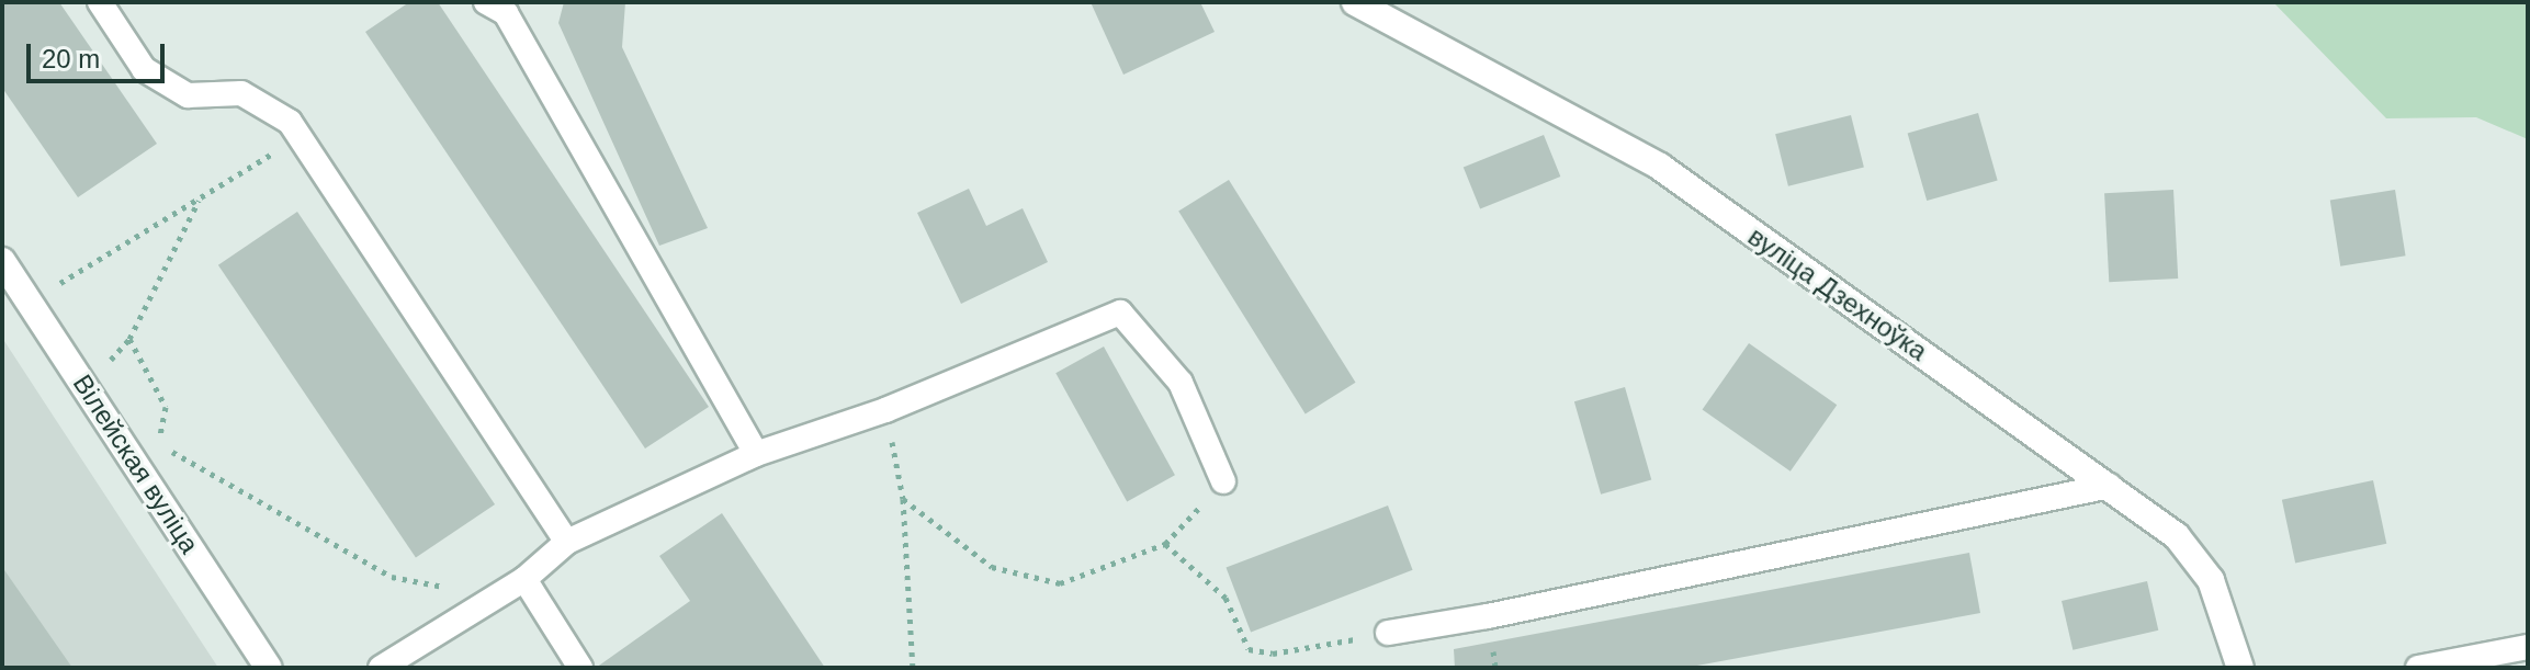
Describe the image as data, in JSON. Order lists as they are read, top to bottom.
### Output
{
  "streets": {
    "street": ["вуліца Дзехноўка", "Вілейская вуліца"]
  },
  "scale_bar": "20 m"
}
